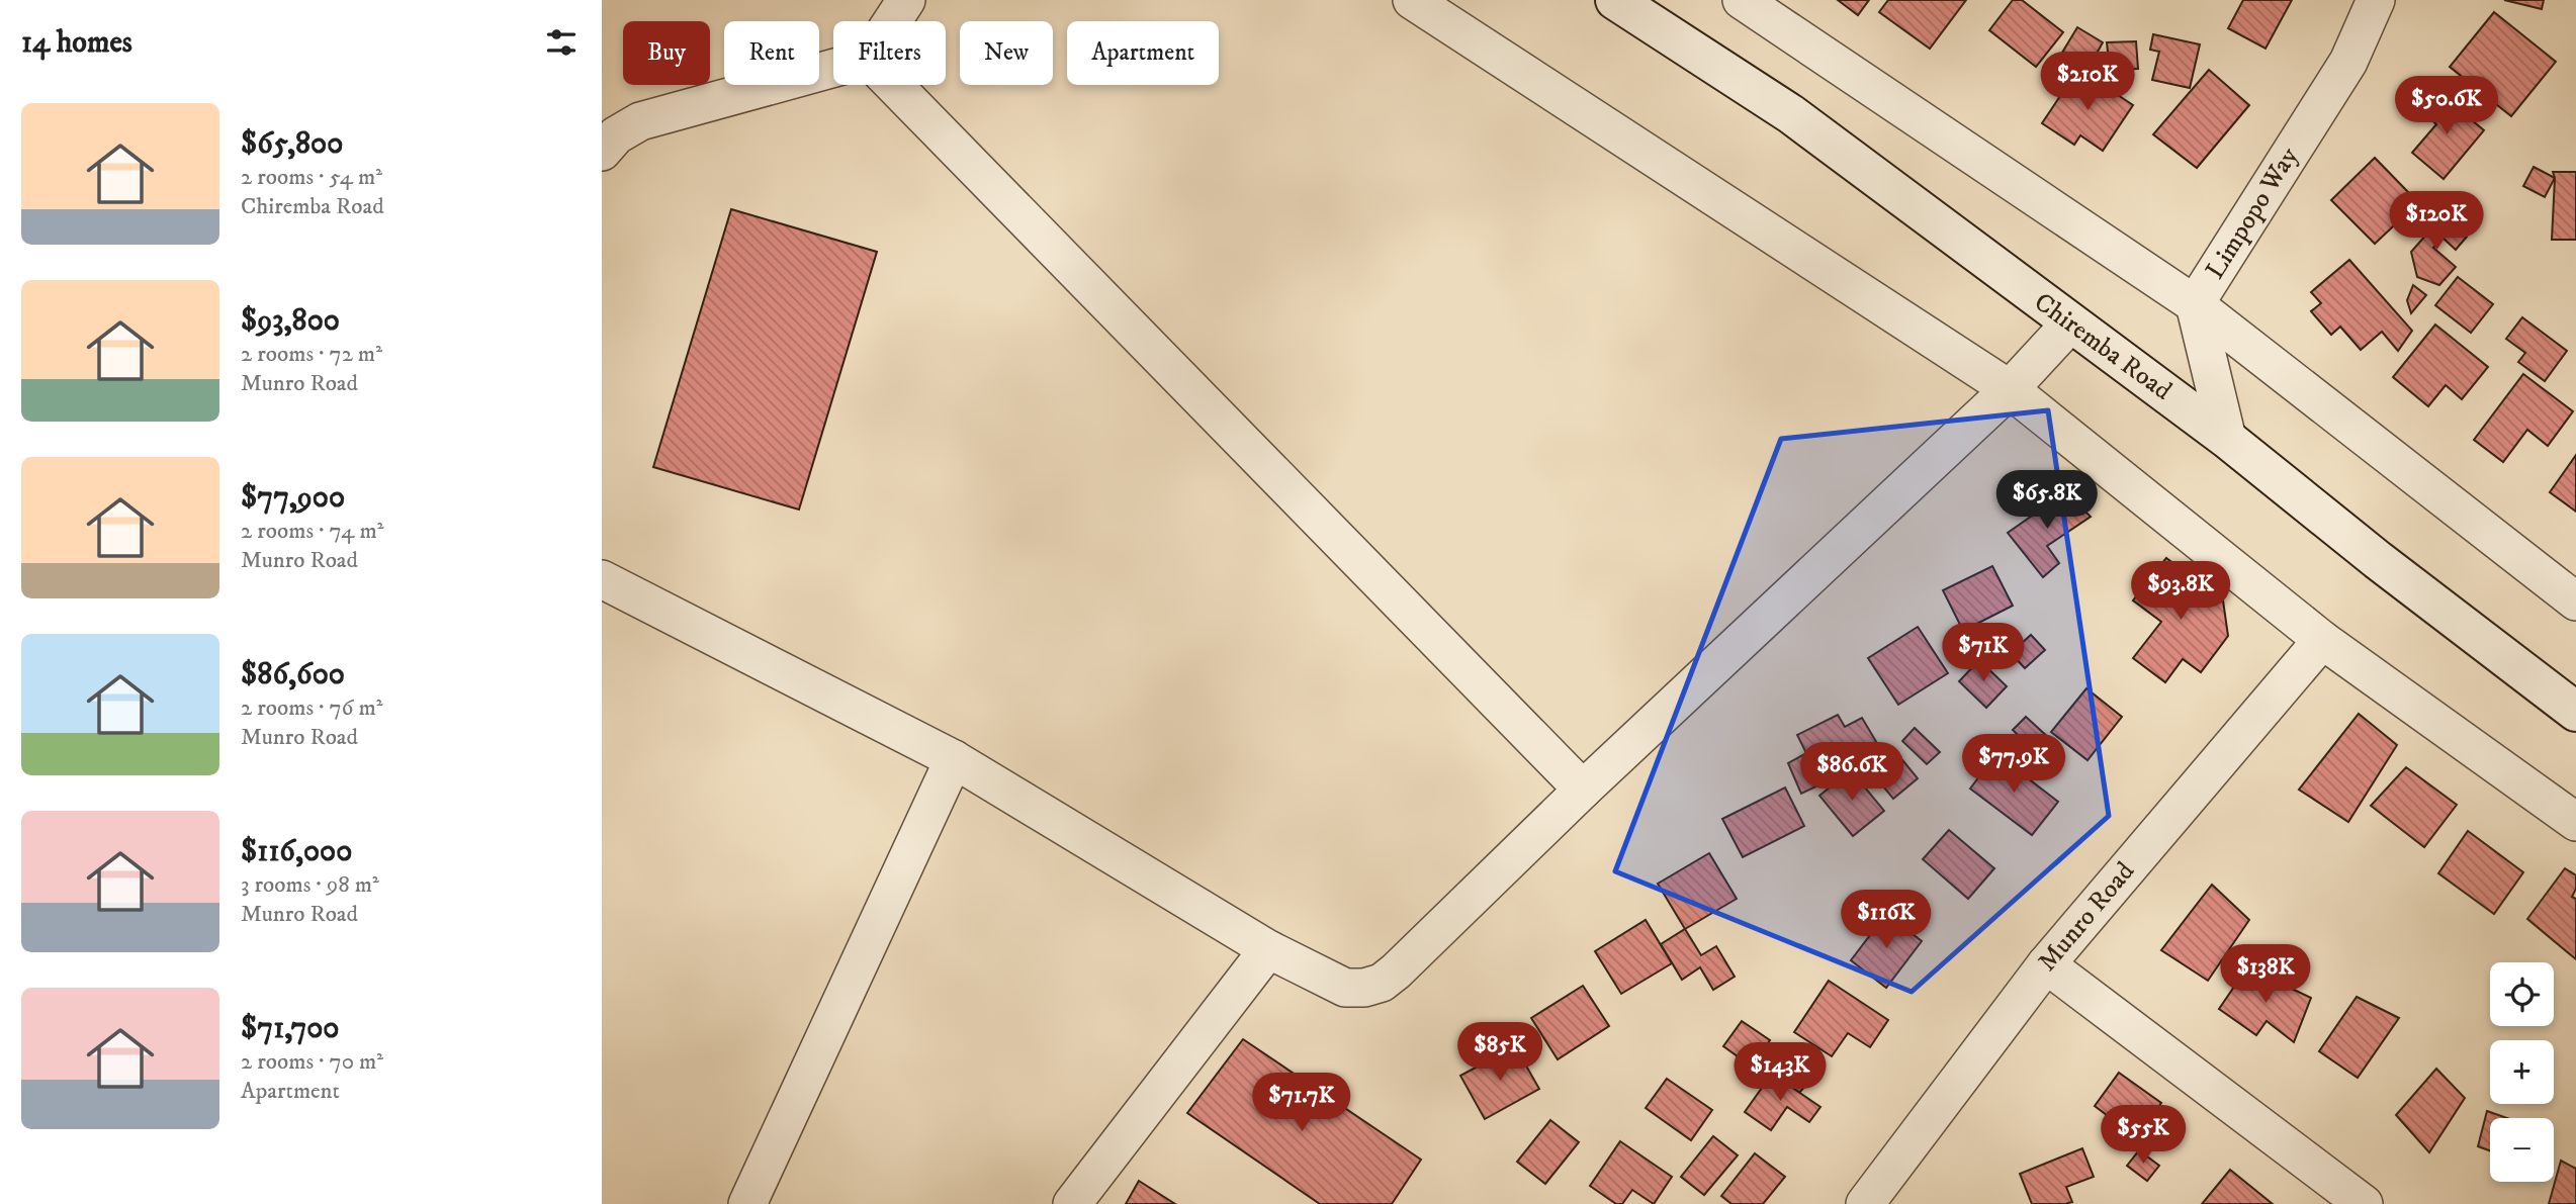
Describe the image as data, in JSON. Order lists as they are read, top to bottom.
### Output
{
  "streets": {
    "main road": ["Chiremba Road"],
    "street": ["Limpopo Way", "Munro Road"]
  },
  "crossings": [
    ["Limpopo Way", "Chiremba Road"]
  ],
  "page": {
    "heading": "14 homes",
    "chip": [
      "Buy",
      "Rent",
      "Filters",
      "New",
      "Apartment"
    ],
    "price": [
      "$210K",
      "$50.6K",
      "$120K",
      "$65.8K",
      "$93.8K",
      "$71K",
      "$77.9K",
      "$86.6K",
      "$116K",
      "$138K",
      "$85K",
      "$143K",
      "$71.7K",
      "$55K"
    ],
    "list": [
      {
        "name": "$65,800",
        "note": "2 rooms · 54 m² · Chiremba Road"
      },
      {
        "name": "$93,800",
        "note": "2 rooms · 72 m² · Munro Road"
      },
      {
        "name": "$77,900",
        "note": "2 rooms · 74 m² · Munro Road"
      },
      {
        "name": "$86,600",
        "note": "2 rooms · 76 m² · Munro Road"
      },
      {
        "name": "$116,000",
        "note": "3 rooms · 98 m² · Munro Road"
      },
      {
        "name": "$71,700",
        "note": "2 rooms · 70 m² · Apartment"
      }
    ],
    "map_buttons": ["+", "−"]
  }
}
